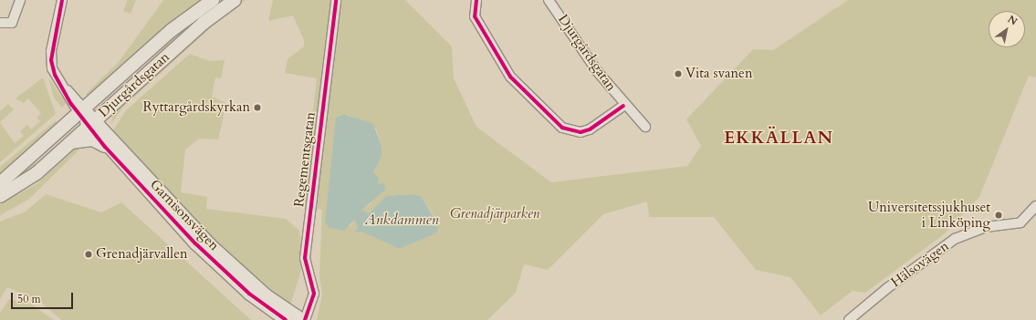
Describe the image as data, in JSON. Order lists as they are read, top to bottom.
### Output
{
  "streets": {
    "main road": ["Djurgårdsgatan"],
    "street": ["Regementsgatan", "Garnisonsvägen", "Hälsovägen"]
  },
  "crossings": [
    ["Djurgårdsgatan", "Garnisonsvägen"],
    ["Regementsgatan", "Garnisonsvägen"]
  ],
  "districts": ["EKKÄLLAN"],
  "water": ["Ankdammen"],
  "parks": ["Grenadjärparken"],
  "places": [
    "Vita svanen",
    "Ryttargårdskyrkan",
    "Universitetssjukhuset i Linköping",
    "Grenadjärvallen"
  ],
  "scale_bar": "50 m",
  "north": "top right"
}
